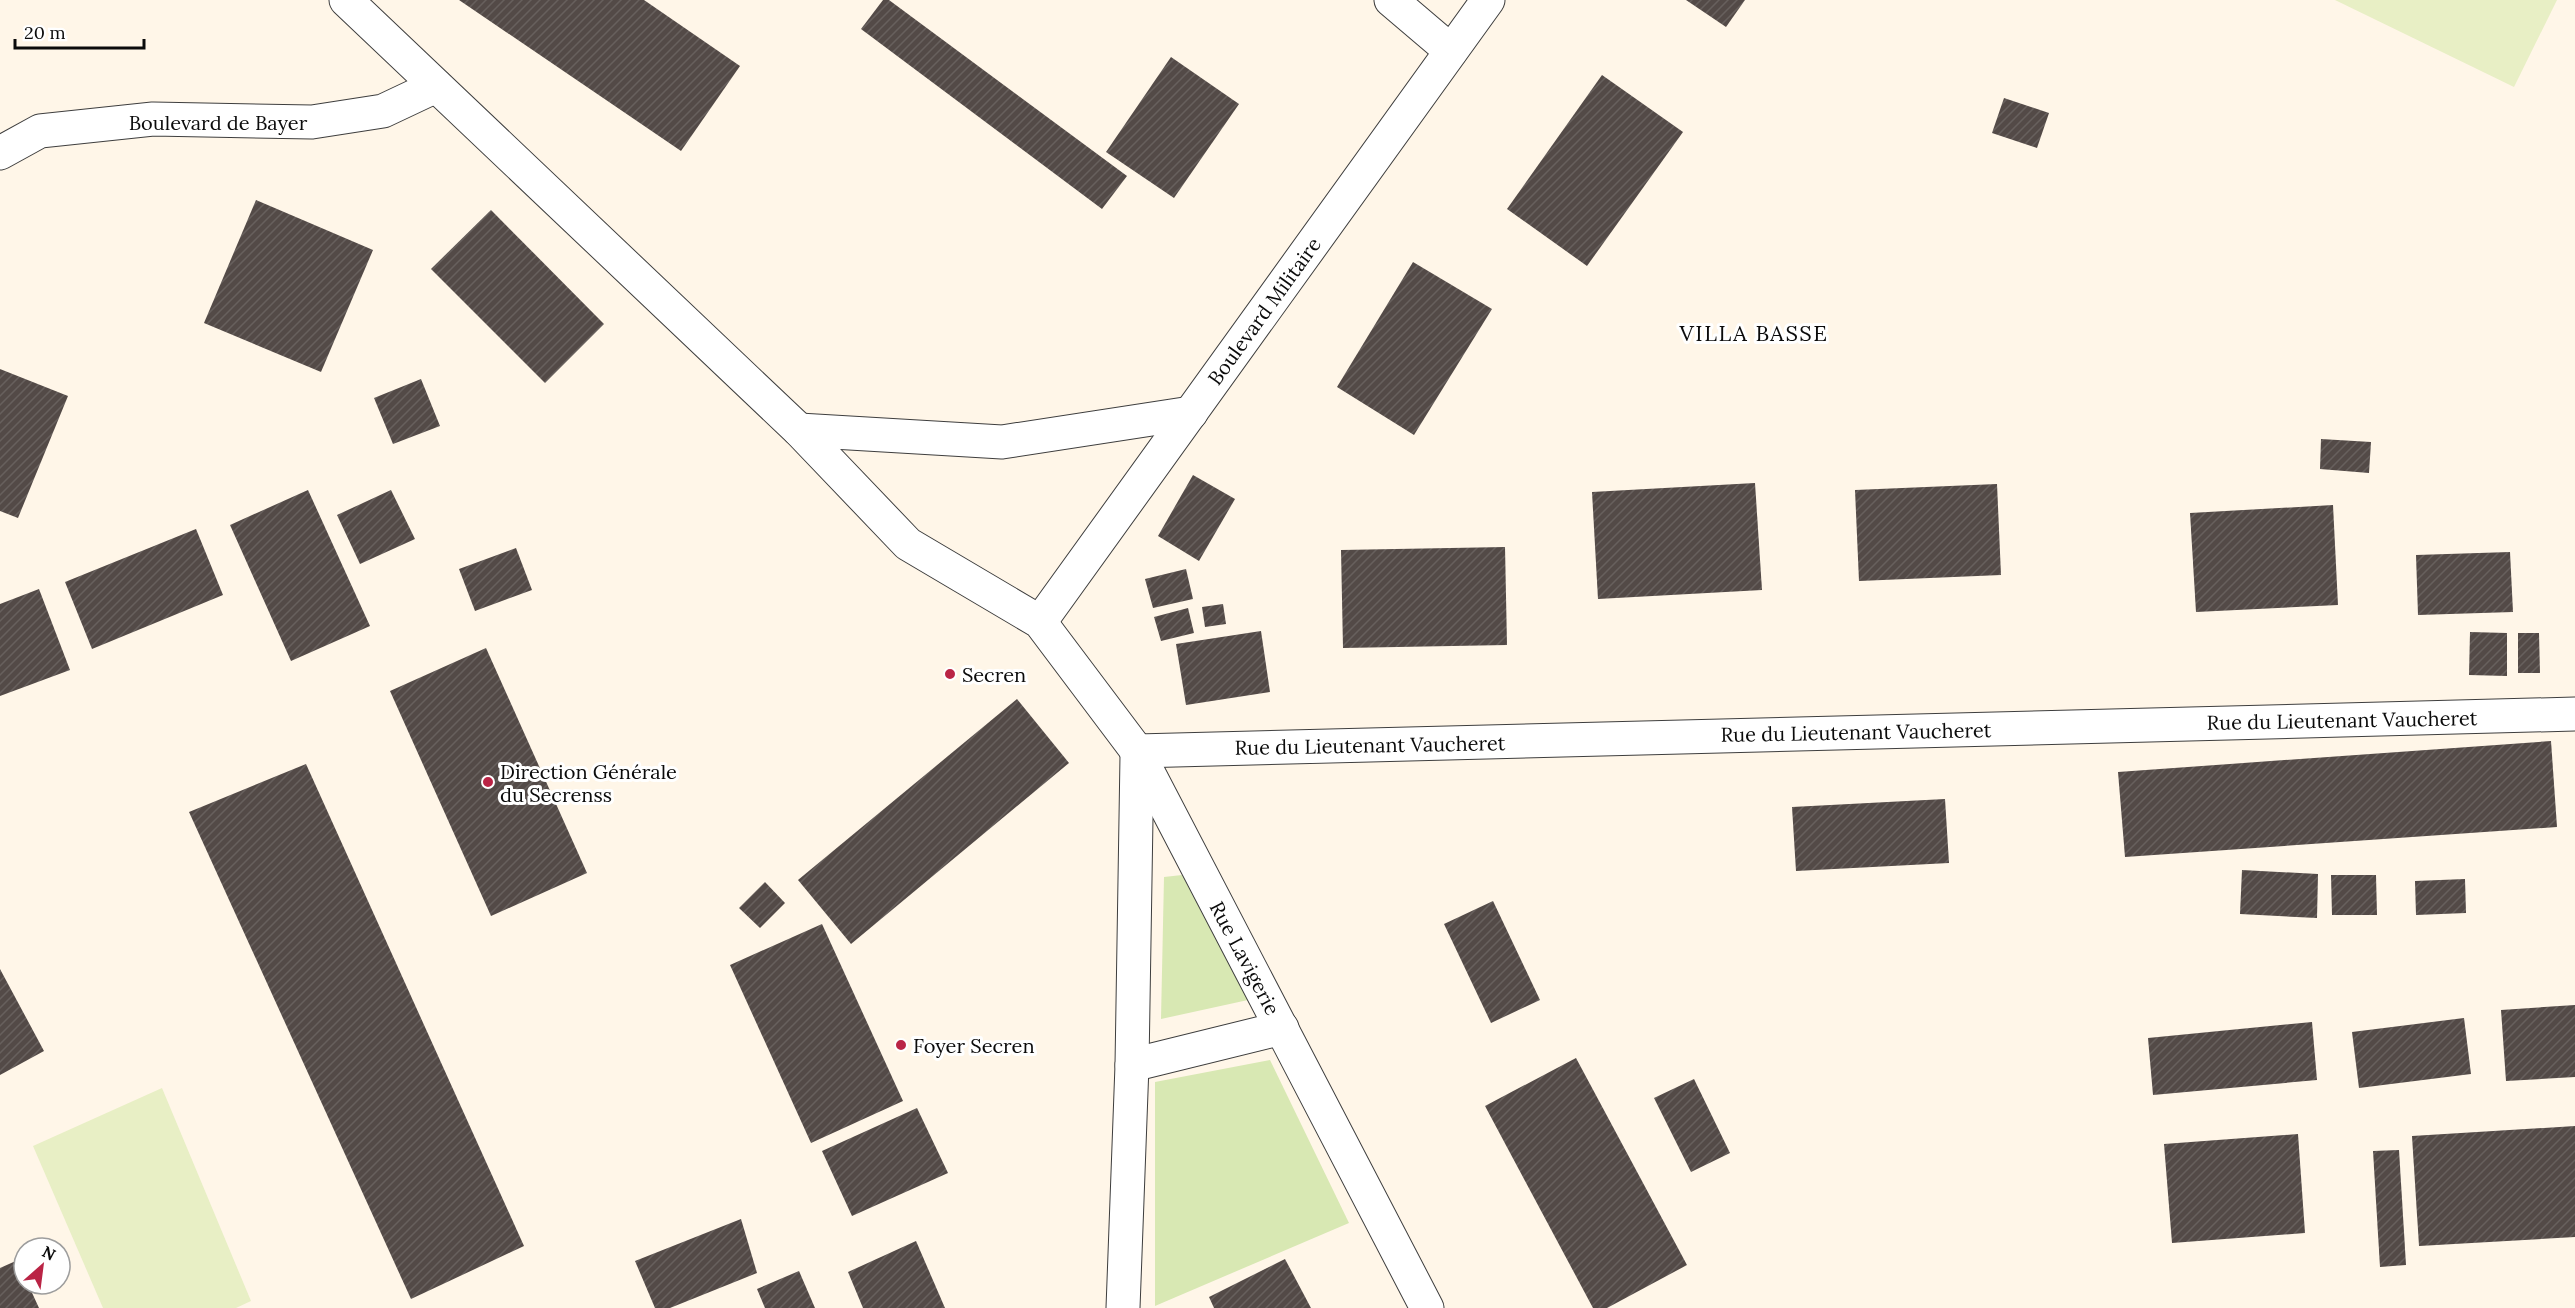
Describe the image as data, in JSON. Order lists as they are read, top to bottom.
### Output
{
  "streets": {
    "street": [
      "Boulevard de Bayer",
      "Boulevard Militaire",
      "Rue du Lieutenant Vaucheret",
      "Rue Lavigerie"
    ]
  },
  "crossings": [
    ["Boulevard Militaire", "Rue Lavigerie"],
    ["Rue du Lieutenant Vaucheret", "Rue Lavigerie"]
  ],
  "districts": ["VILLA BASSE"],
  "places": ["Secren", "Direction Générale du Secrenss", "Foyer Secren"],
  "scale_bar": "20 m",
  "north": "top right"
}
